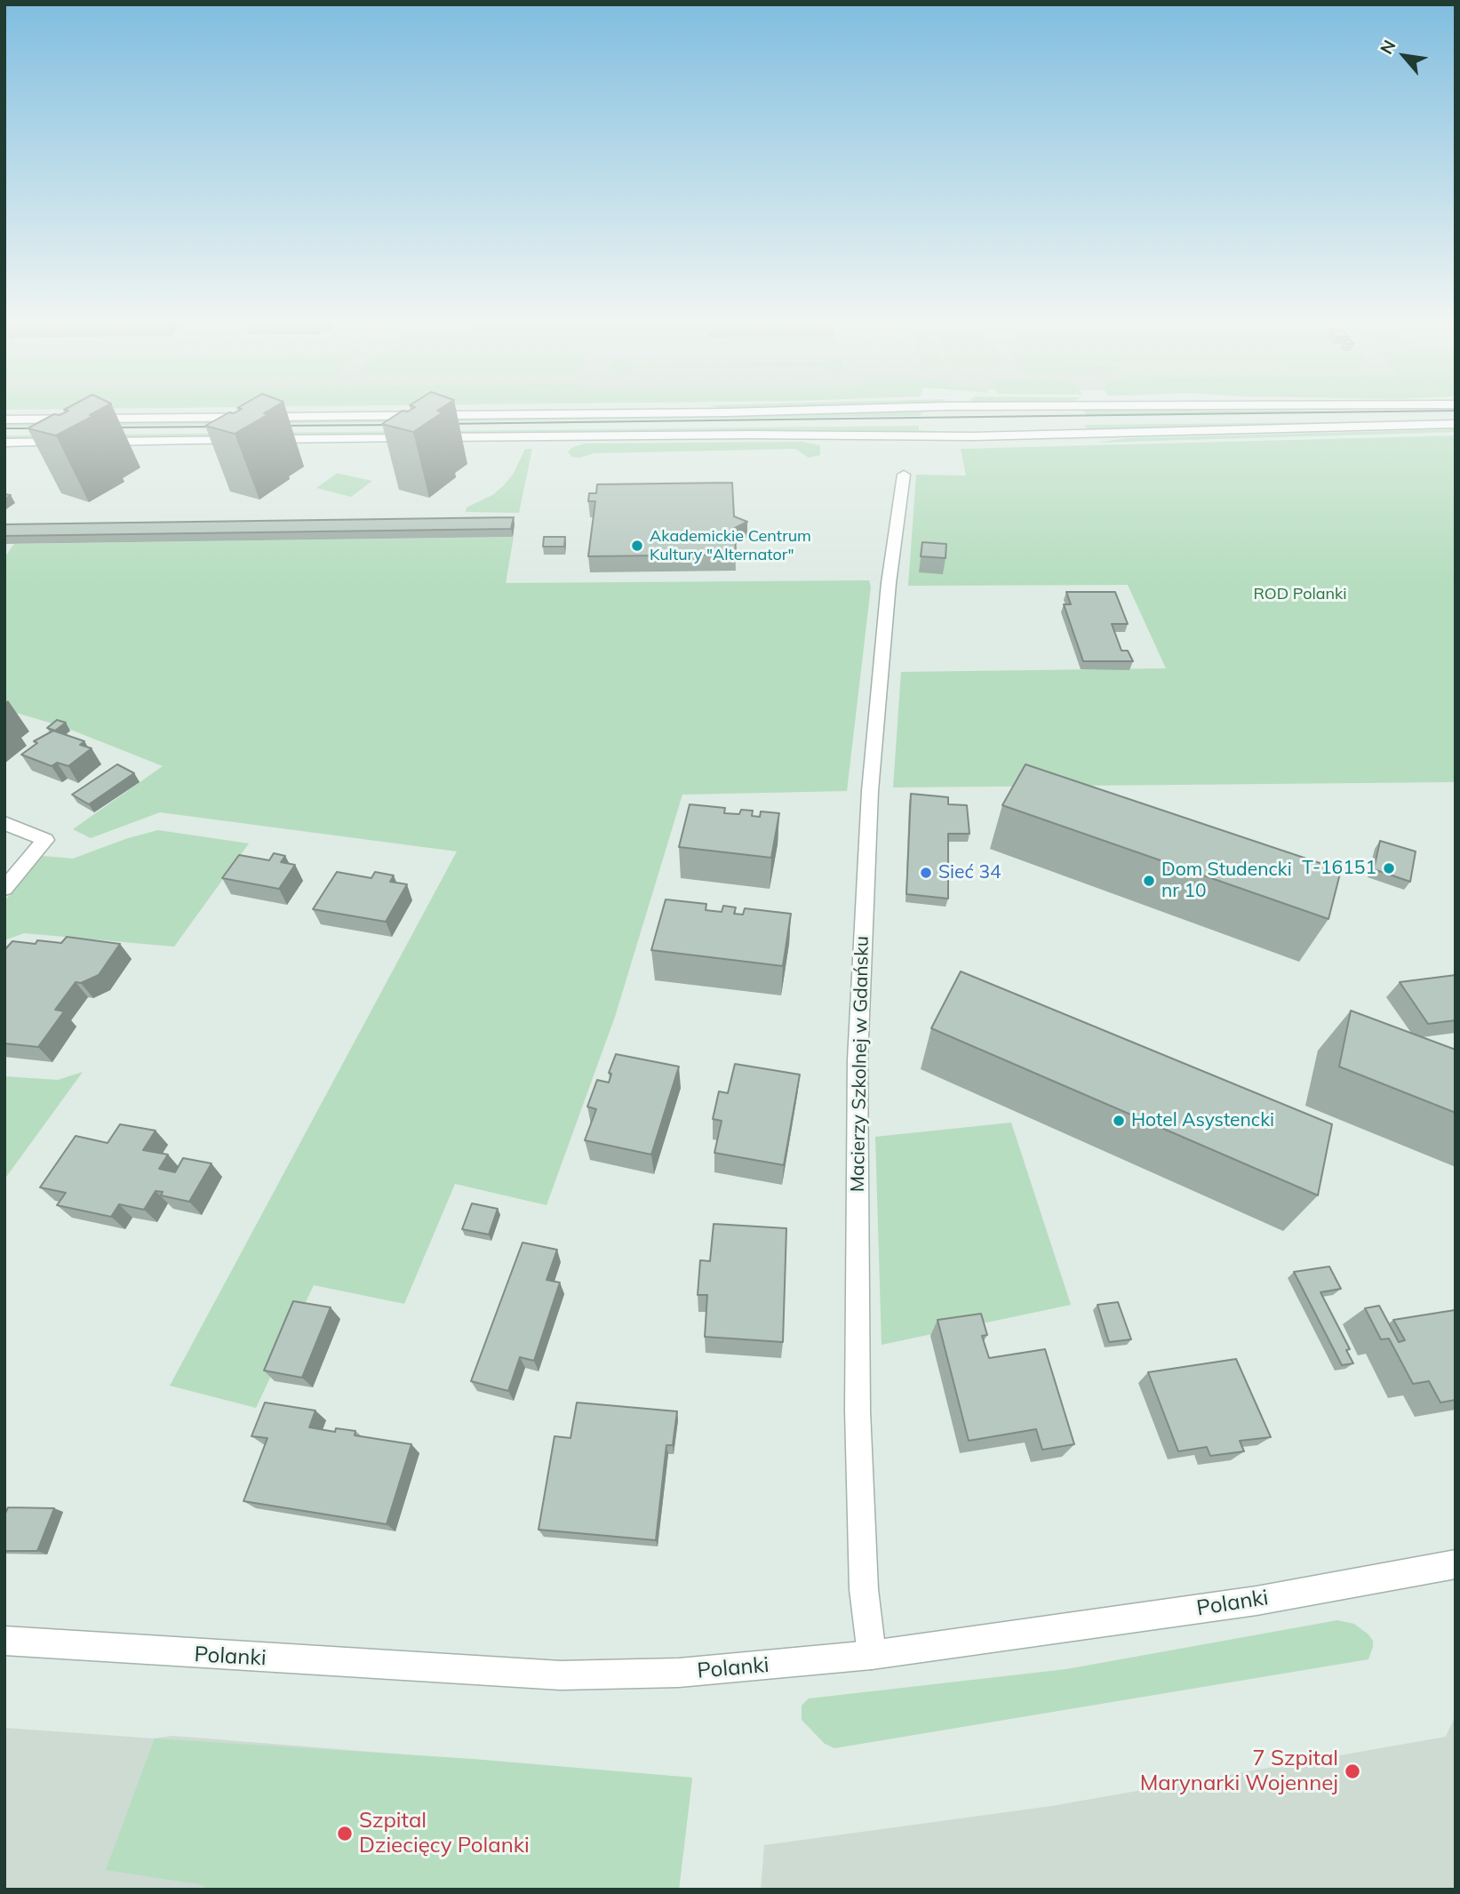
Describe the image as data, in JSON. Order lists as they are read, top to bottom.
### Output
{
  "streets": {
    "street": ["Macierzy Szkolnej w Gdańsku", "Polanki"]
  },
  "crossings": [
    ["Macierzy Szkolnej w Gdańsku", "Polanki"]
  ],
  "parks": ["ROD Polanki"],
  "places": [
    "Akademickie Centrum Kultury \"Alternator\"",
    "T-16151",
    "Sieć 34",
    "Dom Studencki nr 10",
    "Hotel Asystencki",
    "7 Szpital Marynarki Wojennej",
    "Szpital Dziecięcy Polanki"
  ],
  "north": "top left"
}
